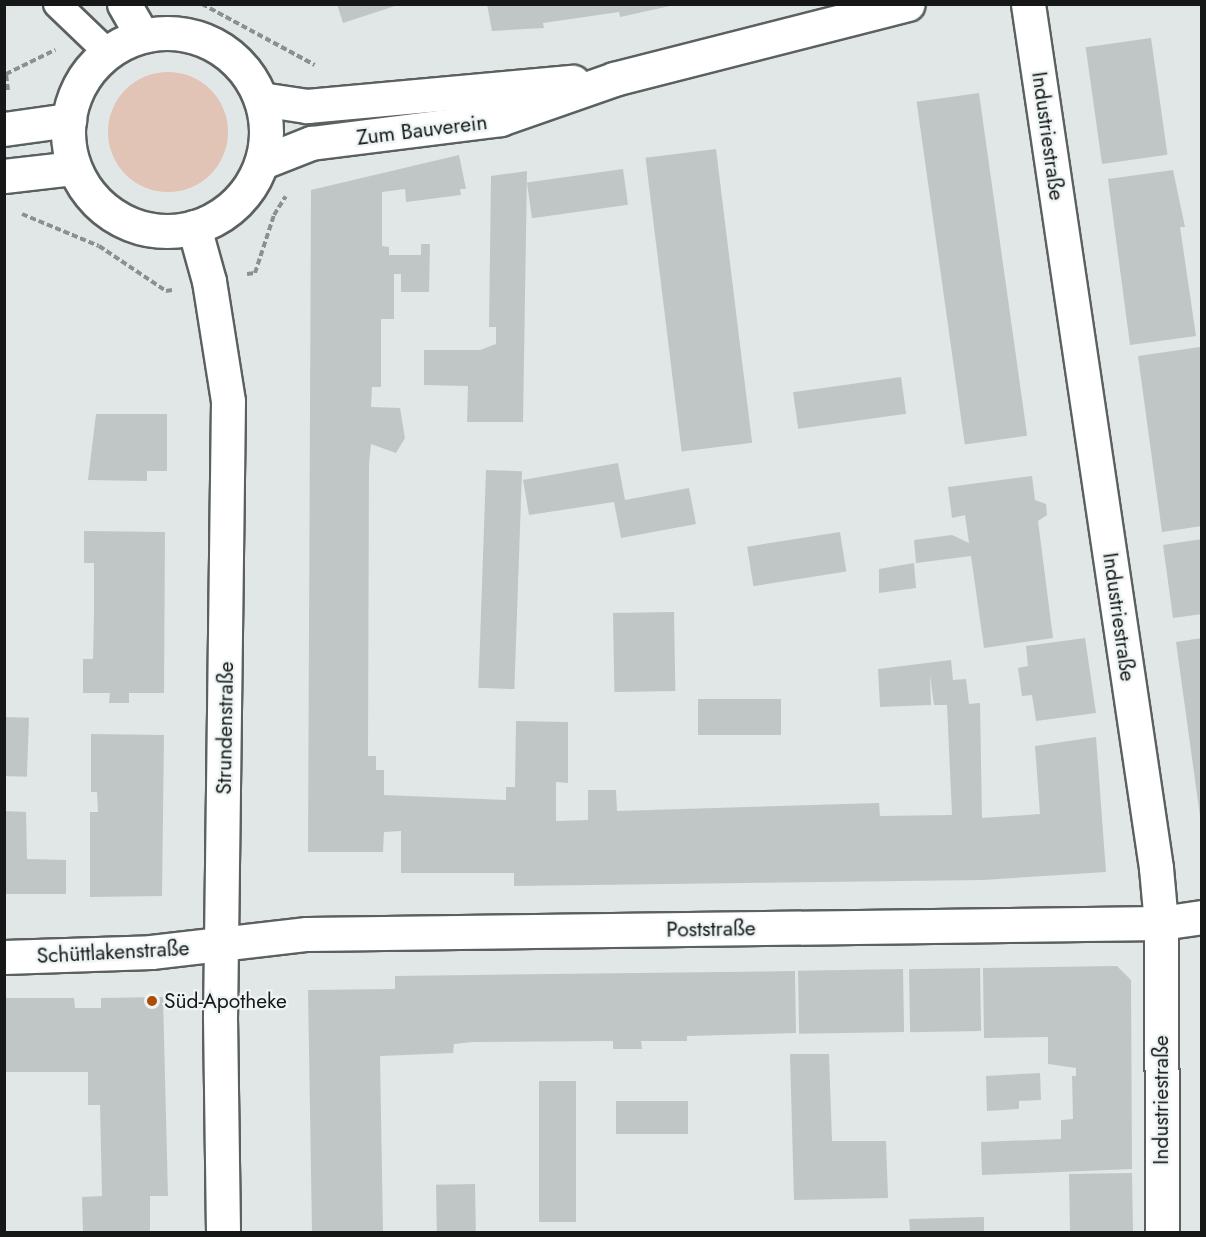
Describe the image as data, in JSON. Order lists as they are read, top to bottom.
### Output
{
  "streets": {
    "street": [
      "Zum Bauverein",
      "Industriestraße",
      "Strundenstraße",
      "Poststraße",
      "Schüttlakenstraße"
    ]
  },
  "crossings": [
    ["Zum Bauverein", "Strundenstraße"],
    ["Industriestraße", "Poststraße"],
    ["Strundenstraße", "Poststraße"],
    ["Strundenstraße", "Schüttlakenstraße"],
    ["Poststraße", "Schüttlakenstraße"]
  ],
  "places": ["Süd-Apotheke"]
}
